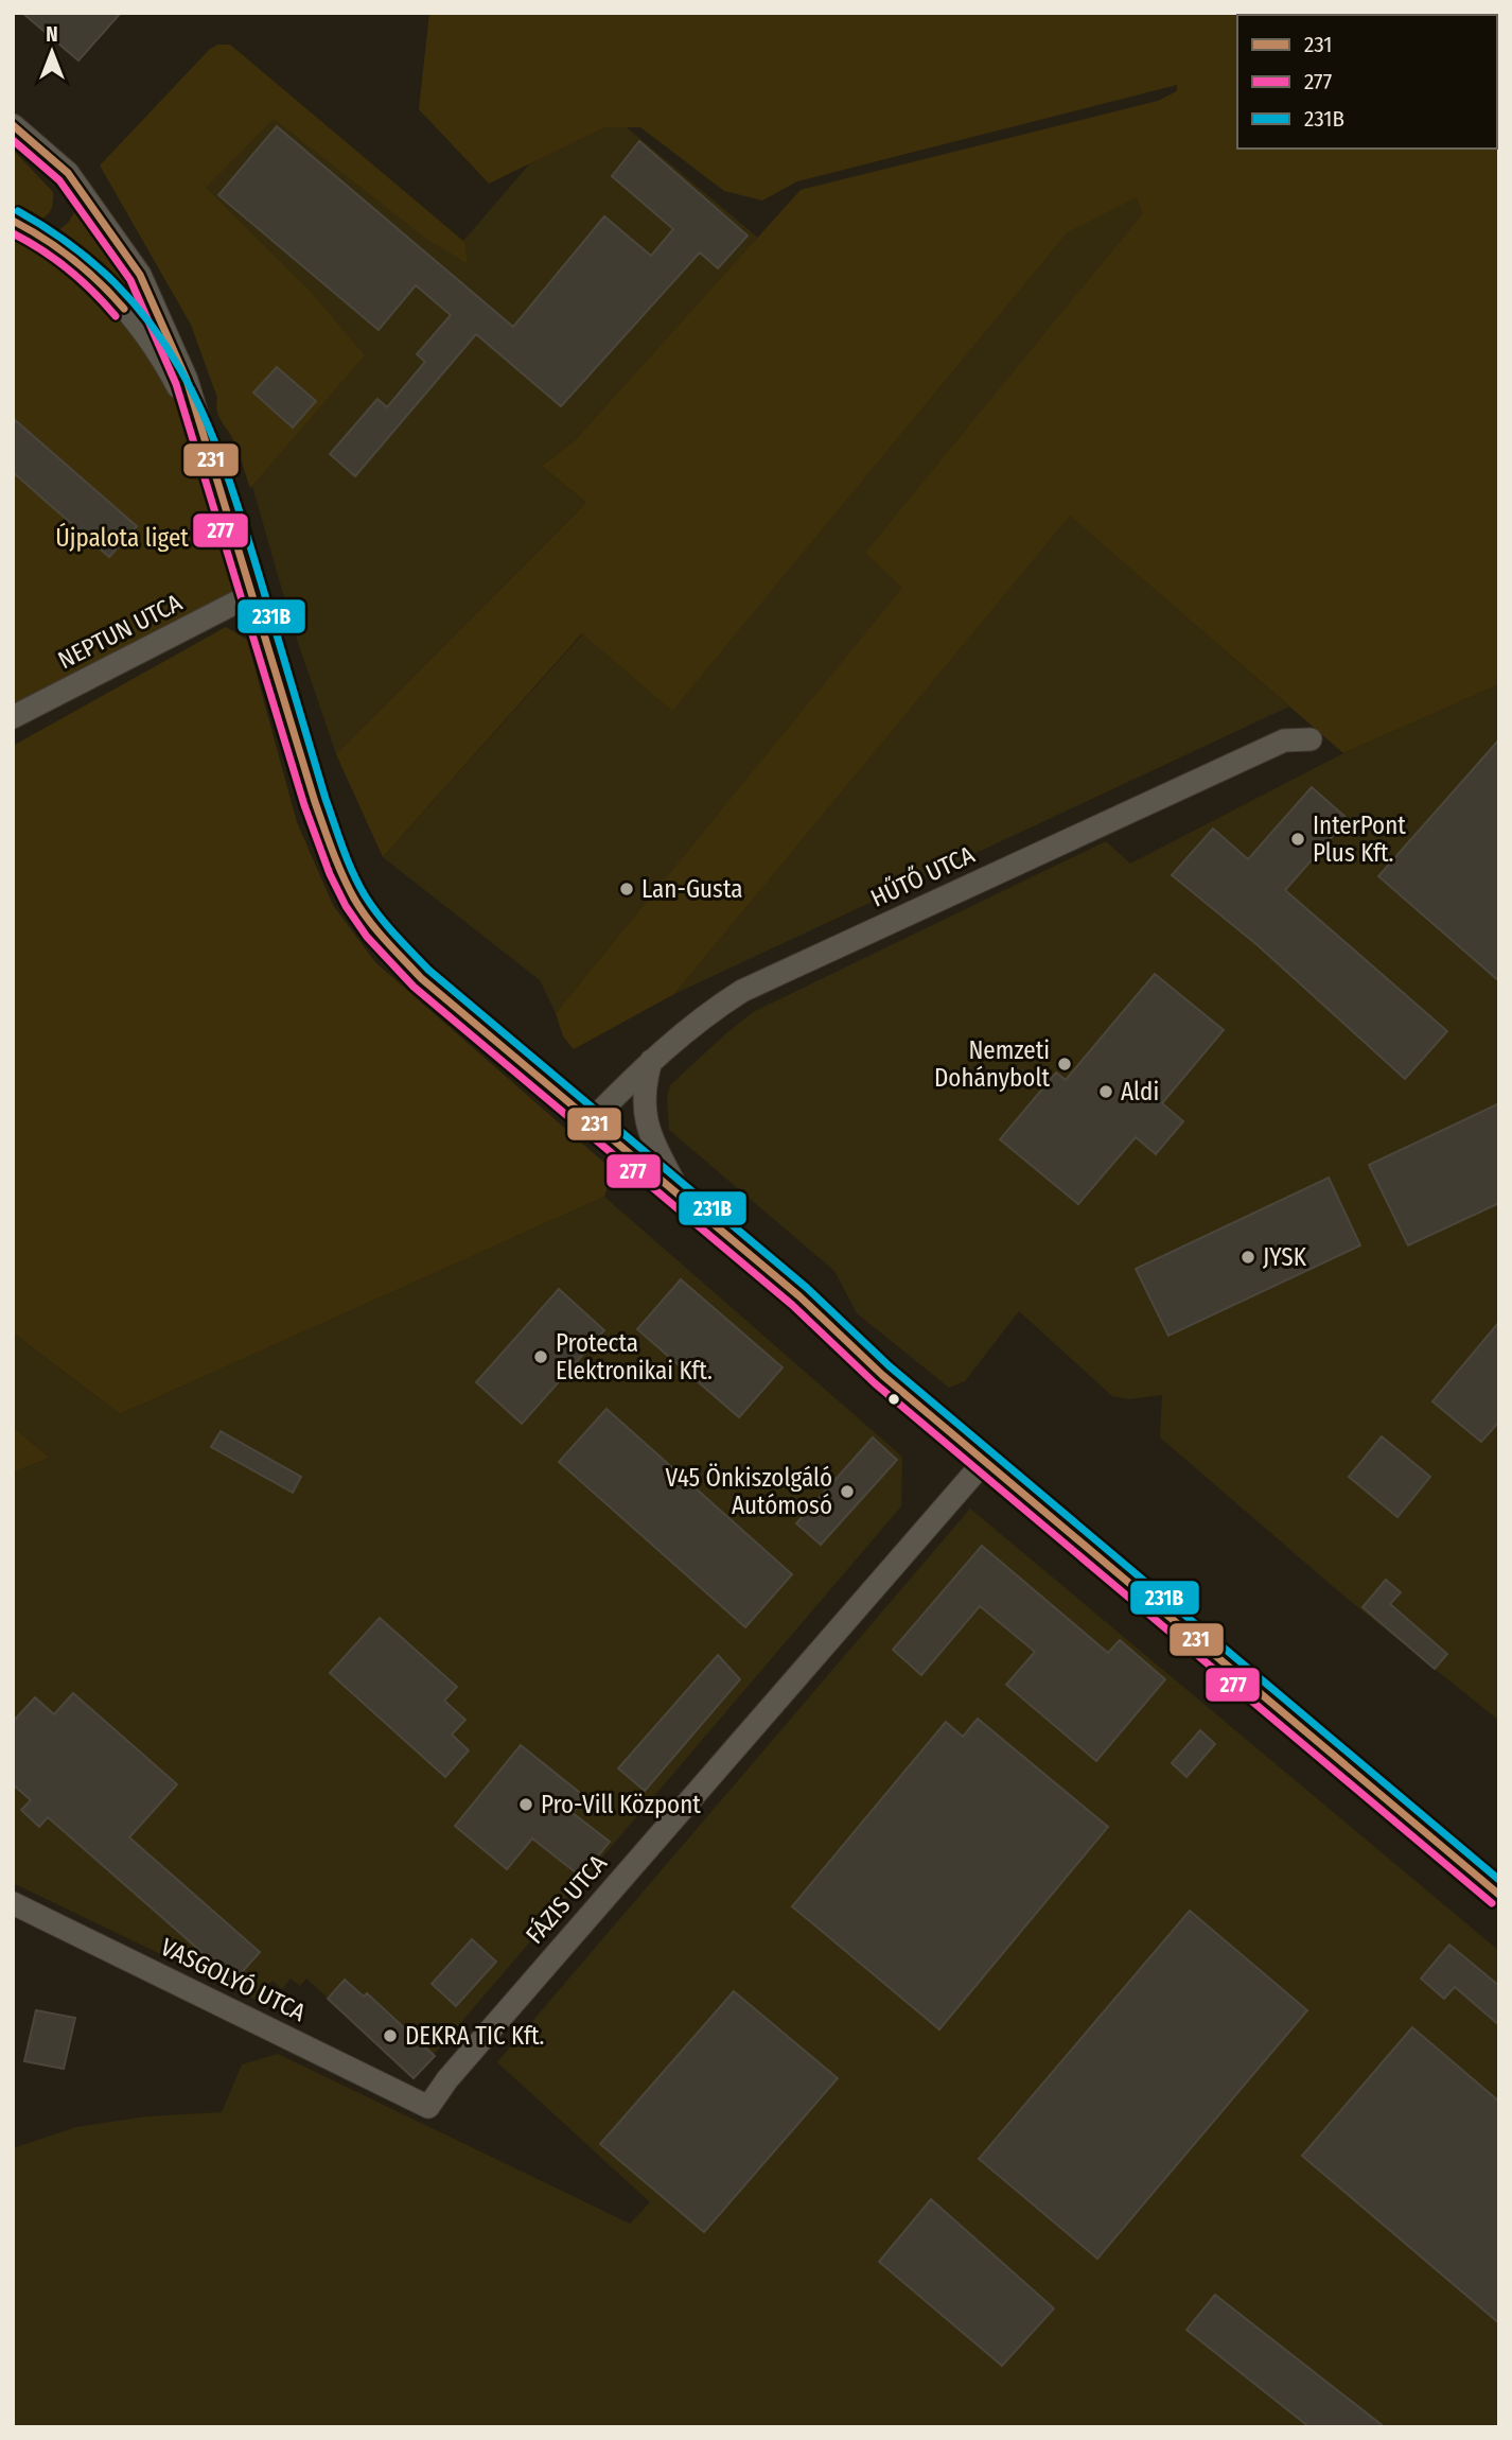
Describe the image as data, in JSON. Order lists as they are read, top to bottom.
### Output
{
  "streets": {
    "street": [
      "NEPTUN UTCA",
      "HŰTŐ UTCA",
      "FÁZIS UTCA",
      "VASGOLYÓ UTCA"
    ]
  },
  "crossings": [
    ["FÁZIS UTCA", "VASGOLYÓ UTCA"]
  ],
  "parks": ["Újpalota liget"],
  "places": [
    "InterPont Plus Kft.",
    "Lan-Gusta",
    "Nemzeti Dohánybolt",
    "Aldi",
    "JYSK",
    "Protecta Elektronikai Kft.",
    "V45 Önkiszolgáló Autómosó",
    "Pro-Vill Központ",
    "DEKRA TIC Kft."
  ],
  "lines": ["transit line 231", "transit line 277", "transit line 231B"],
  "legend": ["231", "277", "231B"],
  "north": "top"
}
